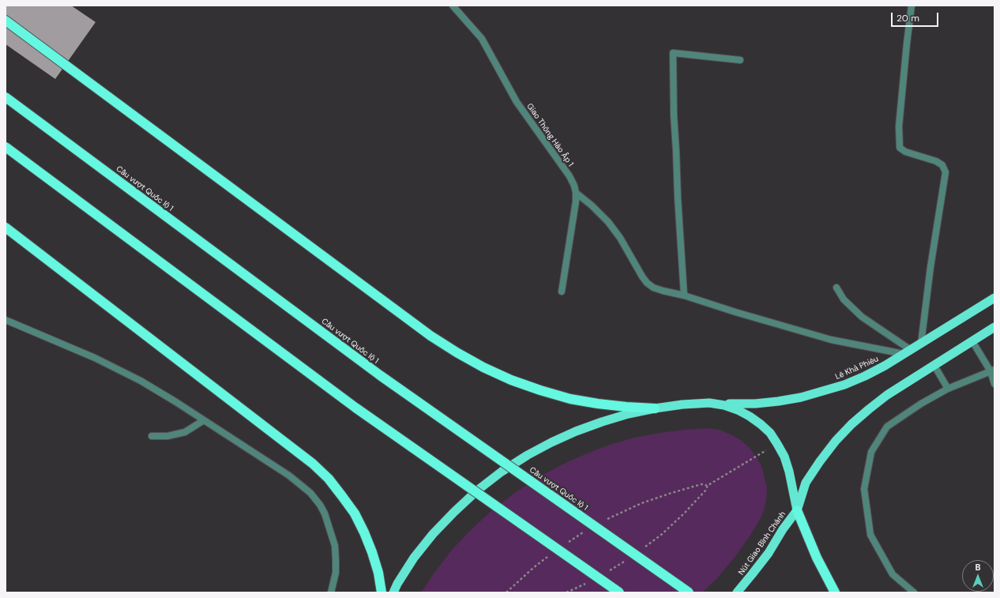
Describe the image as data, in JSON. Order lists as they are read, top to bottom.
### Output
{
  "streets": {
    "highway": ["Cầu vượt Quốc lộ 1", "Lê Khả Phiêu", "Nút Giao Bình Chánh"],
    "street": ["Giao Thông Hào Ấp 1"]
  },
  "crossings": [
    ["Lê Khả Phiêu", "Nút Giao Bình Chánh"]
  ],
  "scale_bar": "20 m",
  "north": "top"
}
